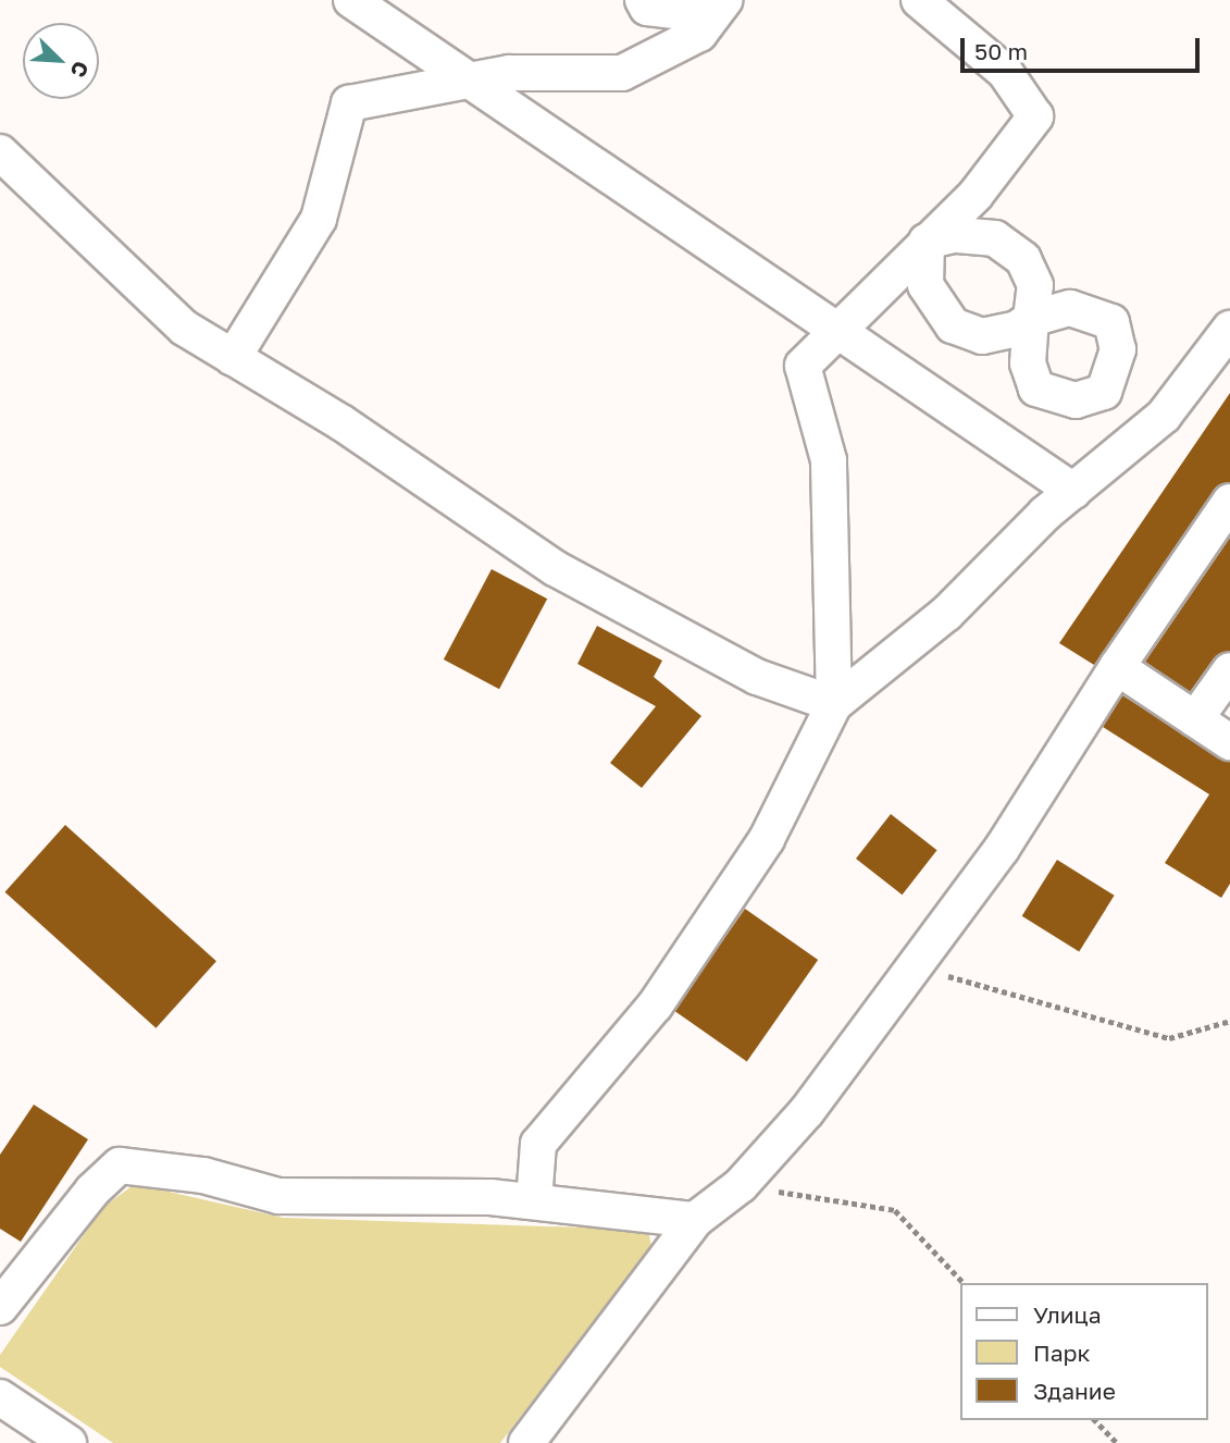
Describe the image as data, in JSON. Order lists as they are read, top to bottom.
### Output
{
  "legend": ["Улица", "Парк", "Здание"],
  "scale_bar": "50 m",
  "north": "bottom right"
}
